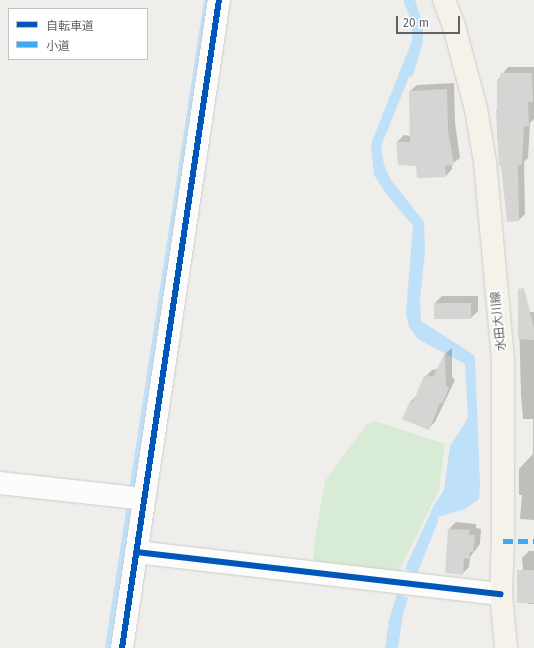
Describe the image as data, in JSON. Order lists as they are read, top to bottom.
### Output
{
  "streets": {
    "main road": ["水田大川線"]
  },
  "legend": ["自転車道", "小道"],
  "scale_bar": "20 m"
}
